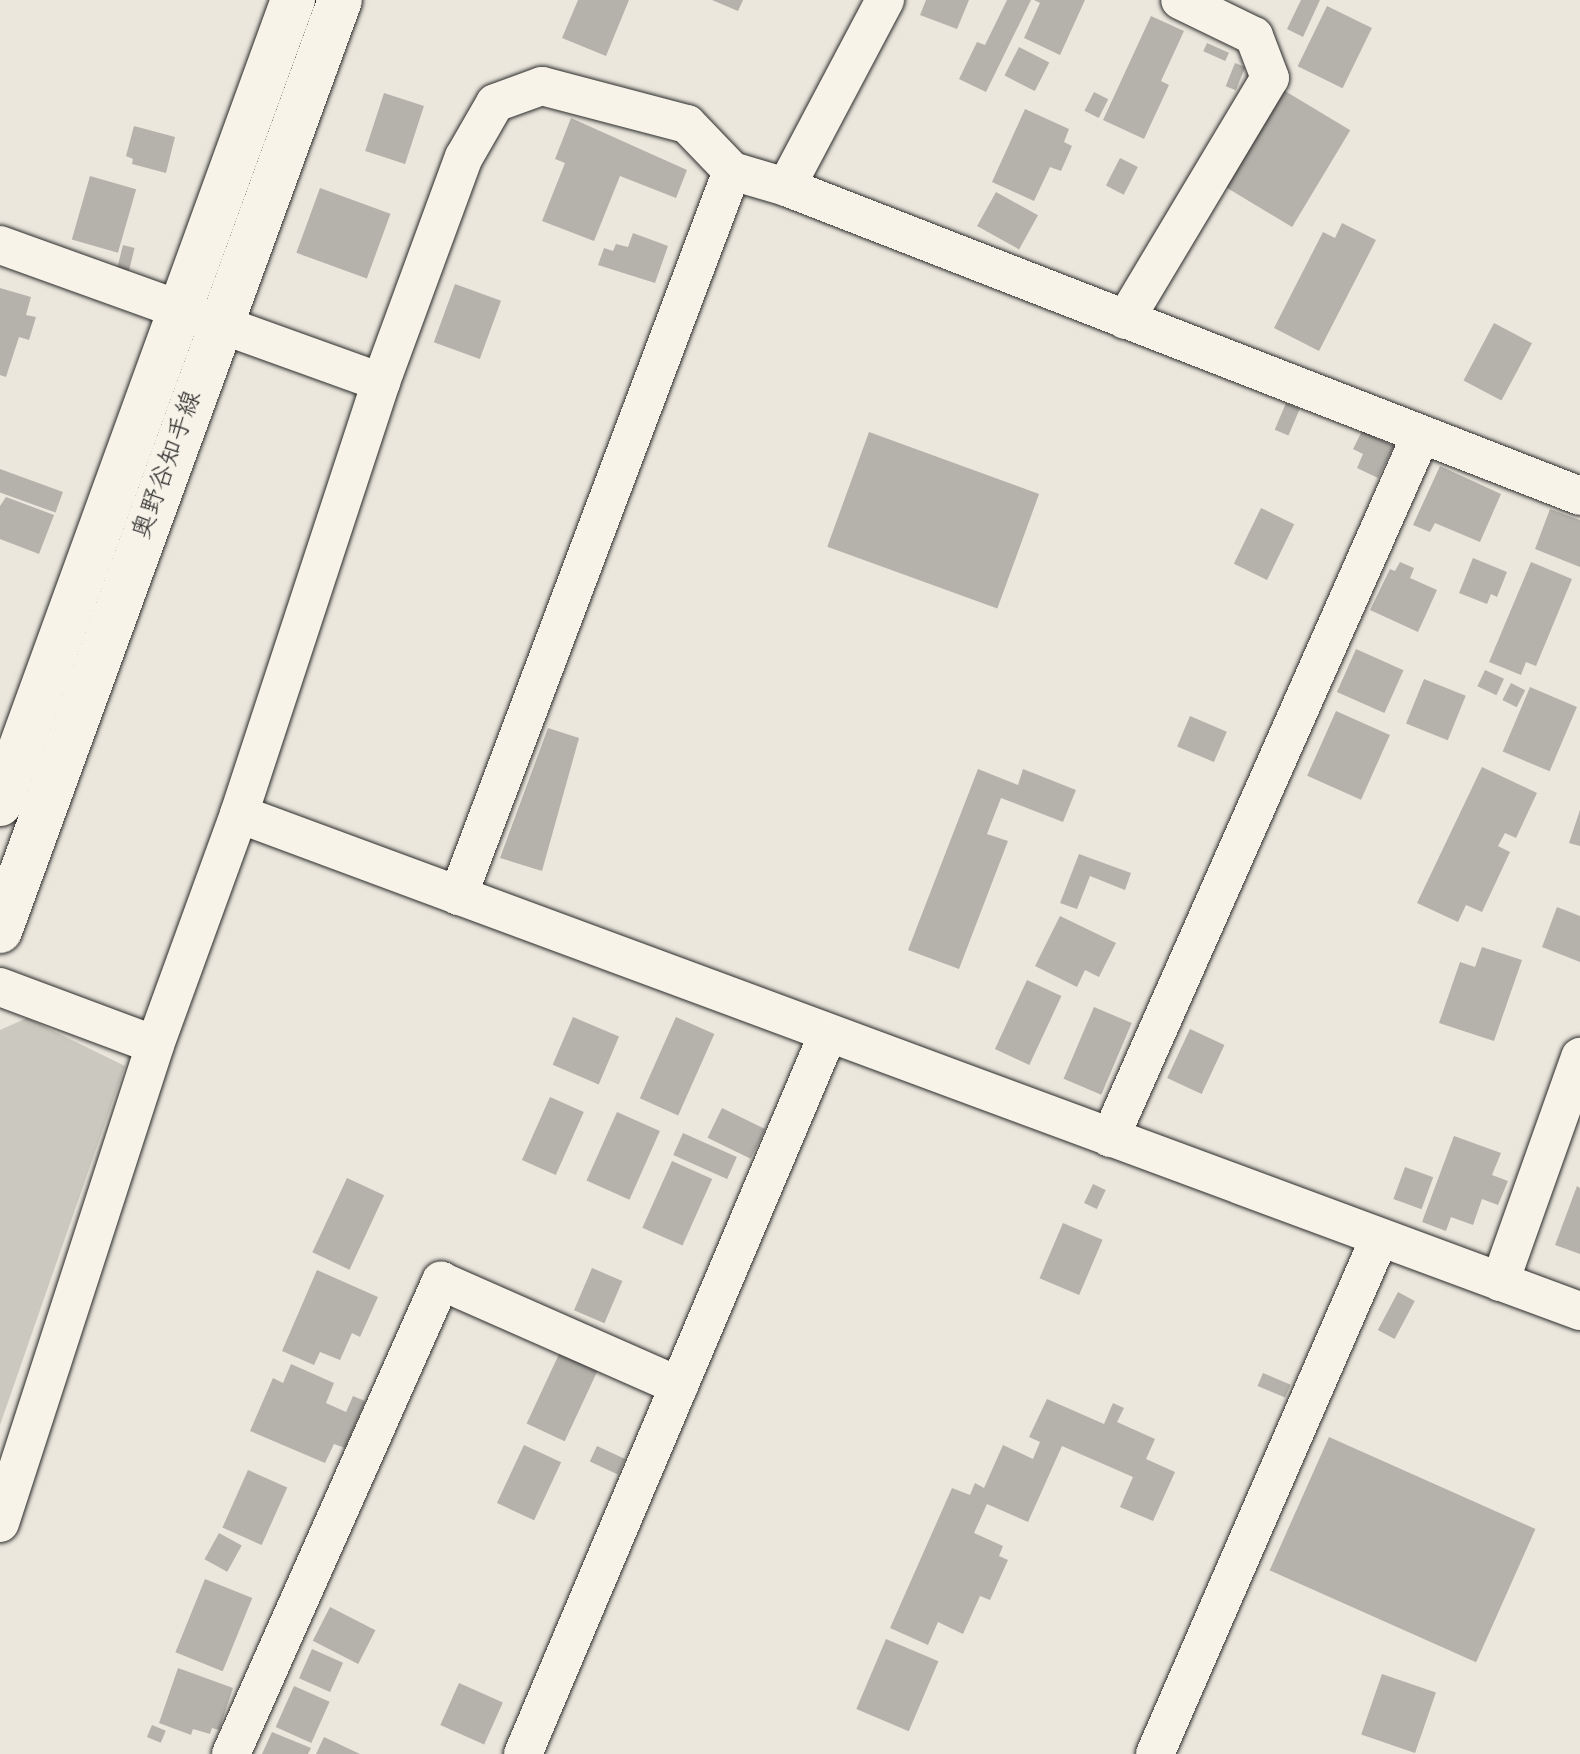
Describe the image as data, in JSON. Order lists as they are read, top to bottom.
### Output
{
  "streets": {
    "main road": ["奥野谷知手線"]
  }
}
